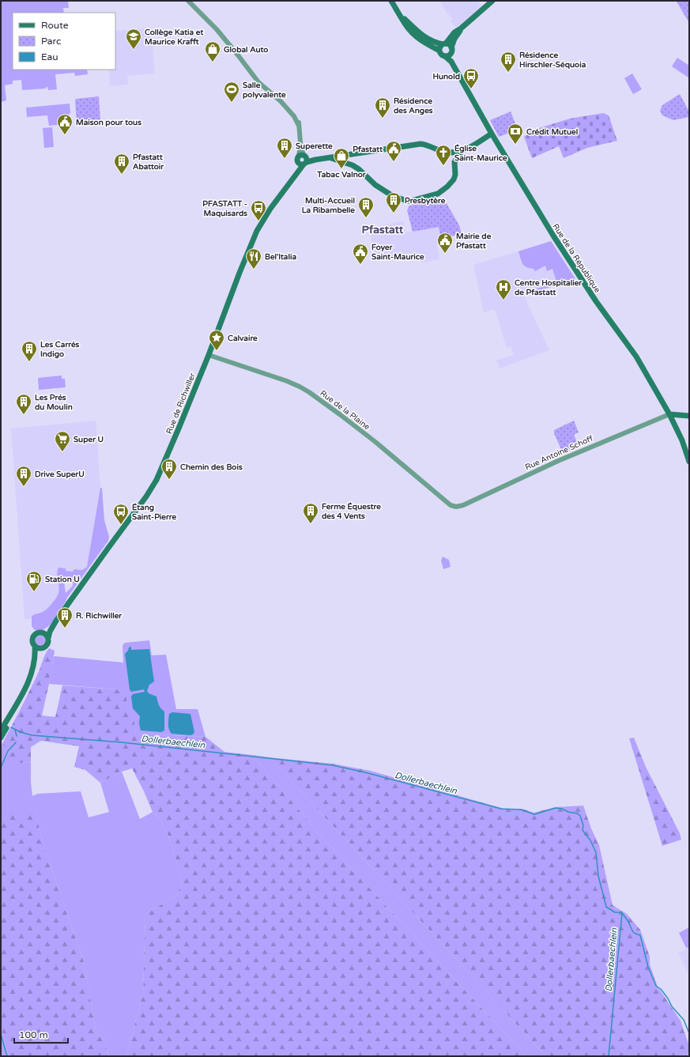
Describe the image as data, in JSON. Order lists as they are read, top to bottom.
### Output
{
  "streets": {
    "main road": ["Rue de la République", "Rue de Richwiller"],
    "street": ["Rue de la Plaine", "Rue Antoine Schoff"]
  },
  "crossings": [
    ["Rue de la République", "Rue Antoine Schoff"],
    ["Rue de Richwiller", "Rue de la Plaine"],
    ["Rue de la Plaine", "Rue Antoine Schoff"]
  ],
  "districts": ["Pfastatt"],
  "water": ["Dollerbaechlein"],
  "places": {
    "school or university": ["Collège Katia et Maurice Krafft"],
    "shop": ["Global Auto", "Tabac Valnor"],
    "building": [
      "Résidence Hirschler-Séquoia",
      "Résidence des Anges",
      "Superette",
      "Pfastatt Abattoir",
      "Presbytère",
      "Multi-Accueil La Ribambelle",
      "Les Carrés Indigo",
      "Les Prés du Moulin",
      "Chemin des Bois",
      "Drive SuperU",
      "Ferme Équestre des 4 Vents",
      "R. Richwiller"
    ],
    "bus stop": ["Hunold", "PFASTATT - Maquisards", "Étang Saint-Pierre"],
    "sports": ["Salle polyvalente"],
    "public building": [
      "Maison pour tous",
      "Pfastatt",
      "Mairie de Pfastatt",
      "Foyer Saint-Maurice"
    ],
    "bank": ["Crédit Mutuel"],
    "church": ["Église Saint-Maurice"],
    "restaurant": ["Bel'Italia"],
    "hospital": ["Centre Hospitalier de Pfastatt"],
    "place": ["Calvaire"],
    "supermarket": ["Super U"],
    "fuel station": ["Station U"]
  },
  "legend": ["Route", "Parc", "Eau"],
  "scale_bar": "100 m"
}
